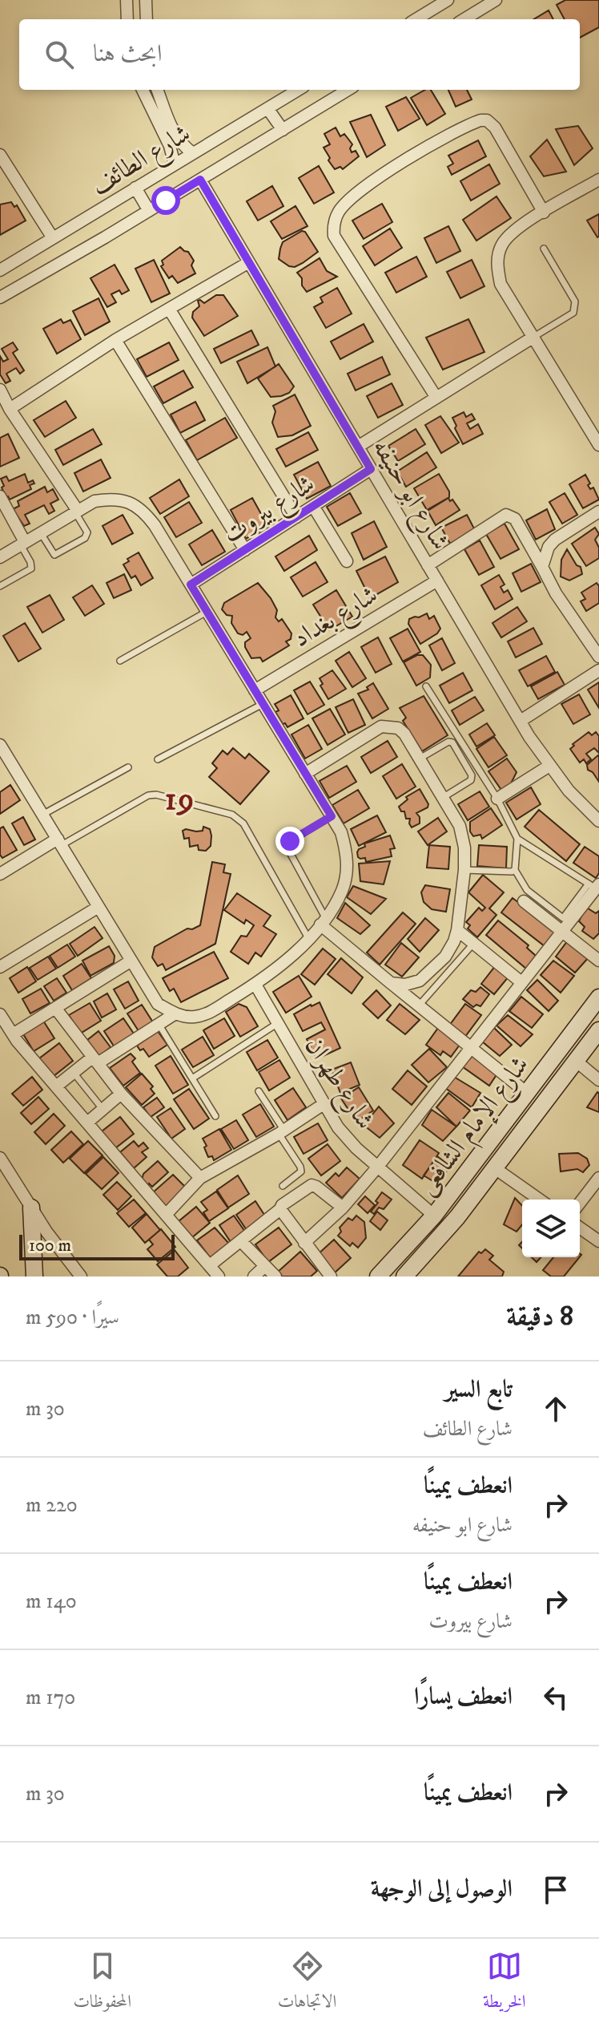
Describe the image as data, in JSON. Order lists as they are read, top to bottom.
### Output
{
  "streets": {
    "street": [
      "شارع الطائف",
      "شارع ابو حنيفه",
      "شارع بيروت",
      "شارع بغداد",
      "شارع طهران",
      "شارع الإمام الشافعى"
    ]
  },
  "crossings": [
    ["شارع الطائف", "شارع ابو حنيفه"],
    ["شارع ابو حنيفه", "شارع بيروت"],
    ["شارع ابو حنيفه", "شارع بغداد"],
    ["شارع طهران", "شارع الإمام الشافعى"]
  ],
  "districts": ["19"],
  "scale_bar": "100 m",
  "page": {
    "search": "ابحث هنا",
    "scale": "100 m",
    "heading": ["8 دقيقة", "سيرًا · 590 m"],
    "list": [
      ["تابع السير", "شارع الطائف", "30 m"],
      ["انعطف يمينًا", "شارع ابو حنيفه", "220 m"],
      ["انعطف يمينًا", "شارع بيروت", "140 m"],
      ["انعطف يسارًا", "170 m"],
      ["انعطف يمينًا", "30 m"],
      "الوصول إلى الوجهة"
    ],
    "nav": ["الخريطة", "الاتجاهات", "المحفوظات"]
  }
}
